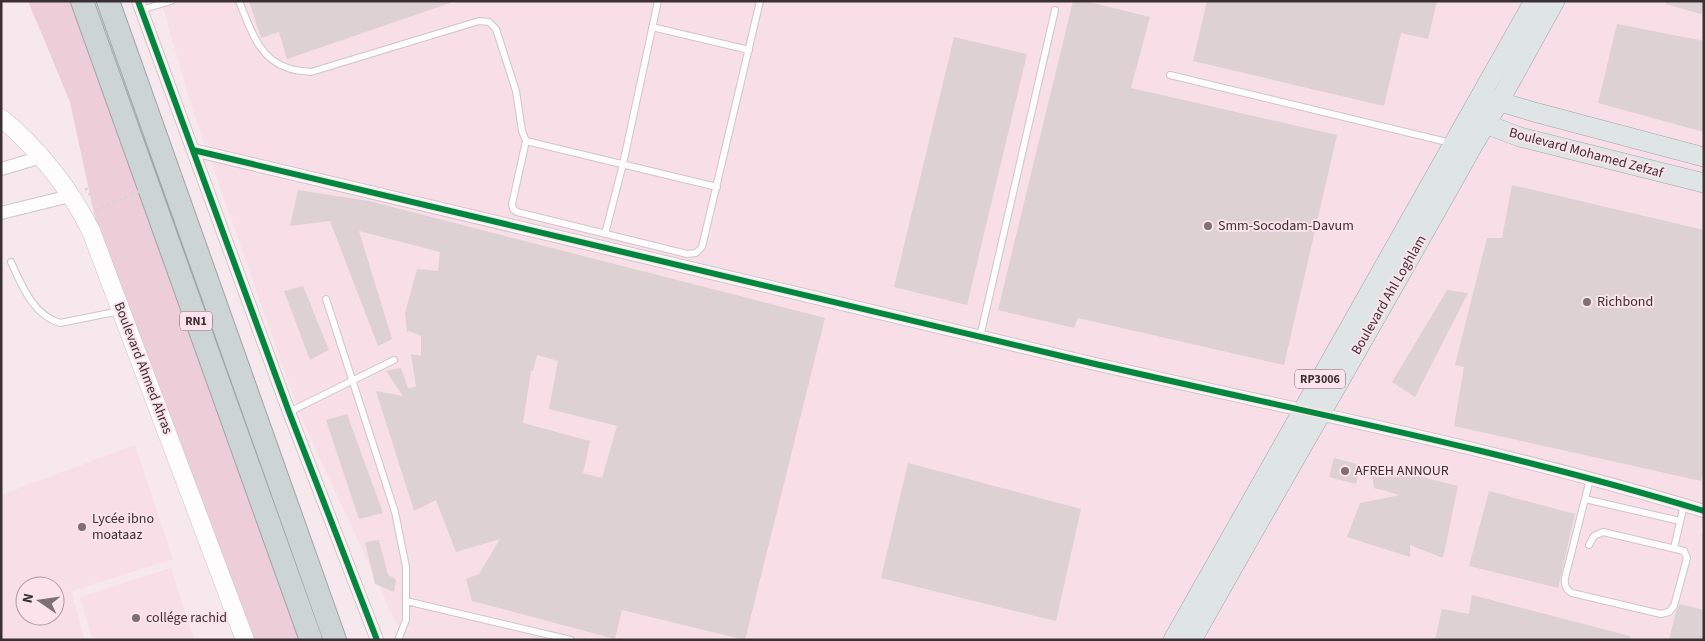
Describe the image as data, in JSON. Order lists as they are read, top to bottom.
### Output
{
  "streets": {
    "highway": ["RN1"],
    "main road": ["Boulevard Mohamed Zefzaf", "Boulevard Ahl Loghlam", "RP3006"],
    "street": ["Boulevard Ahmed Ahras"]
  },
  "crossings": [
    ["Boulevard Mohamed Zefzaf", "Boulevard Ahl Loghlam"]
  ],
  "places": [
    "Smm-Socodam-Davum",
    "Richbond",
    "AFREH ANNOUR",
    "Lycée ibno moataaz",
    "collége rachid"
  ],
  "north": "left"
}
